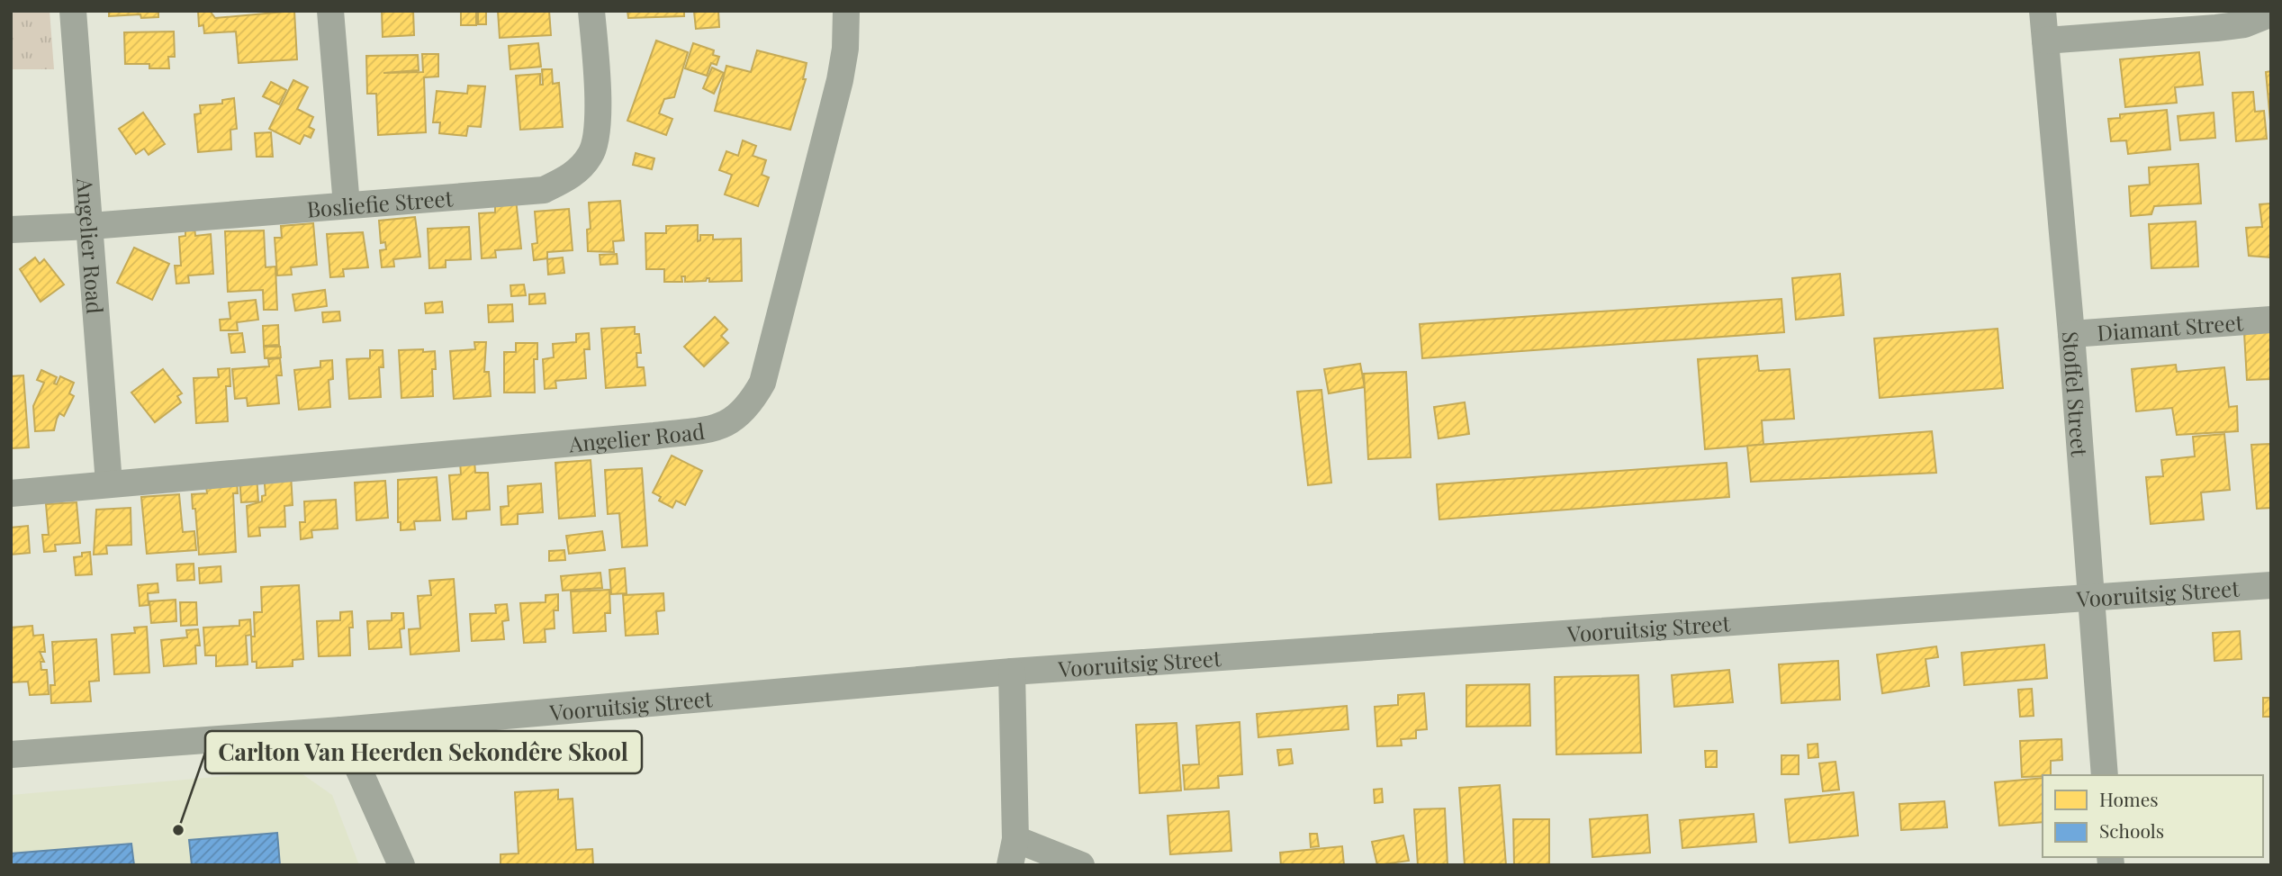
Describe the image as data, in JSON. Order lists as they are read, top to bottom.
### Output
{
  "streets": {
    "street": [
      "Bosliefie Street",
      "Angelier Road",
      "Diamant Street",
      "Stoffel Street",
      "Vooruitsig Street"
    ]
  },
  "crossings": [
    ["Bosliefie Street", "Angelier Road"],
    ["Diamant Street", "Stoffel Street"],
    ["Stoffel Street", "Vooruitsig Street"]
  ],
  "places": ["Carlton Van Heerden Sekondêre Skool"],
  "legend": ["Homes", "Schools"]
}
